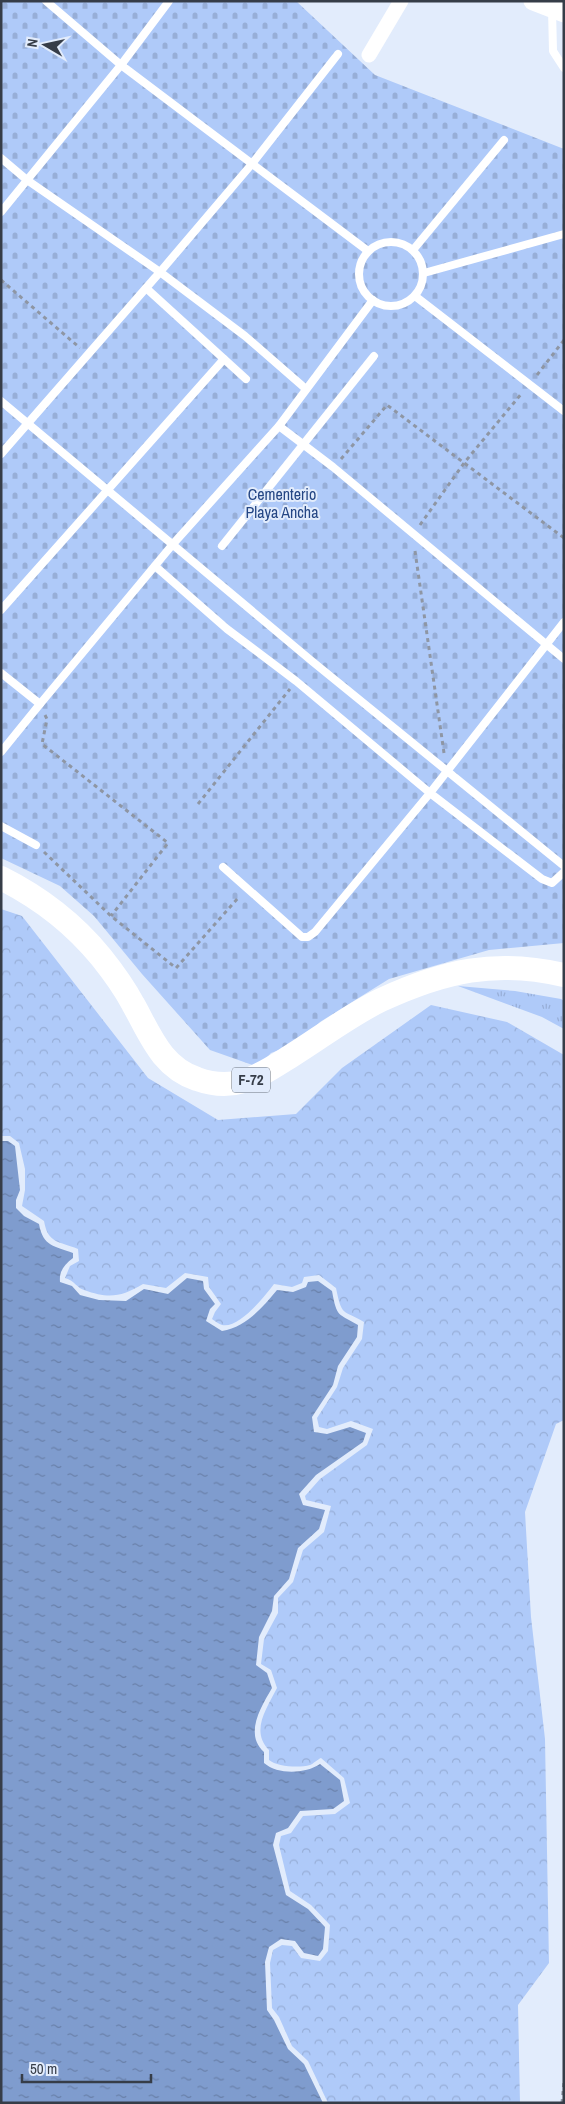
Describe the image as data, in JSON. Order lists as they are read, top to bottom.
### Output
{
  "streets": {
    "main road": ["F-72"]
  },
  "parks": ["Cementerio Playa Ancha"],
  "scale_bar": "50 m",
  "north": "left"
}
